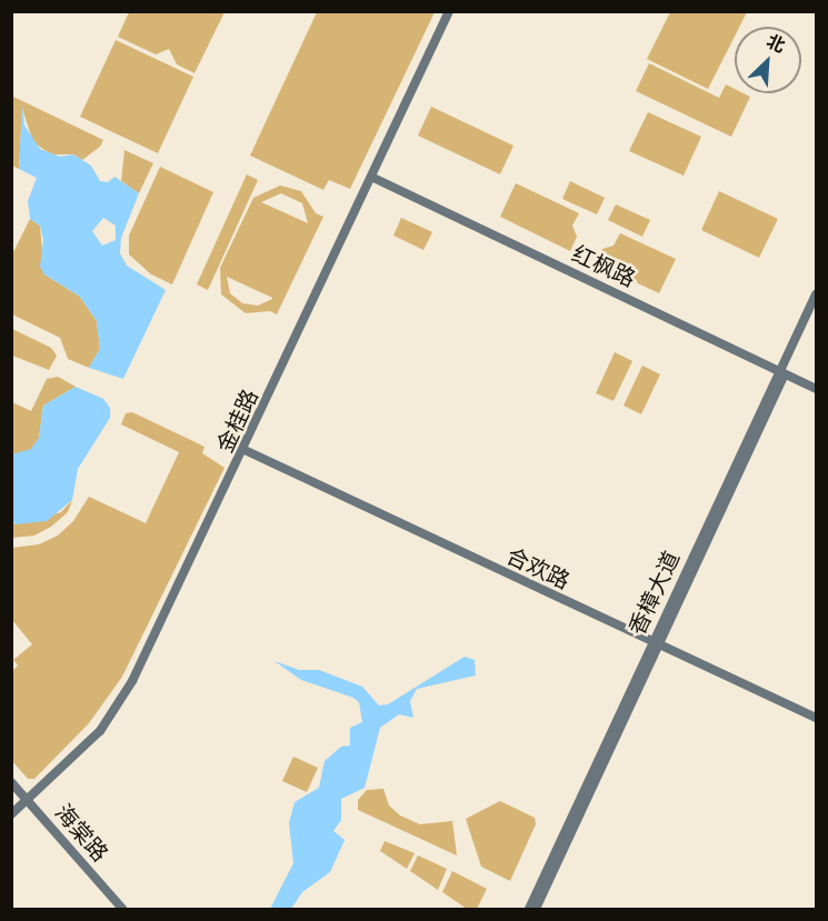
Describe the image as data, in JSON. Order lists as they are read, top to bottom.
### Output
{
  "streets": {
    "street": [
      "红枫路",
      "金桂路",
      "合欢路",
      "香樟大道",
      "海棠路"
    ]
  },
  "crossings": [
    ["红枫路", "金桂路"],
    ["红枫路", "香樟大道"],
    ["金桂路", "合欢路"],
    ["金桂路", "海棠路"],
    ["合欢路", "香樟大道"]
  ],
  "north": "top right"
}
